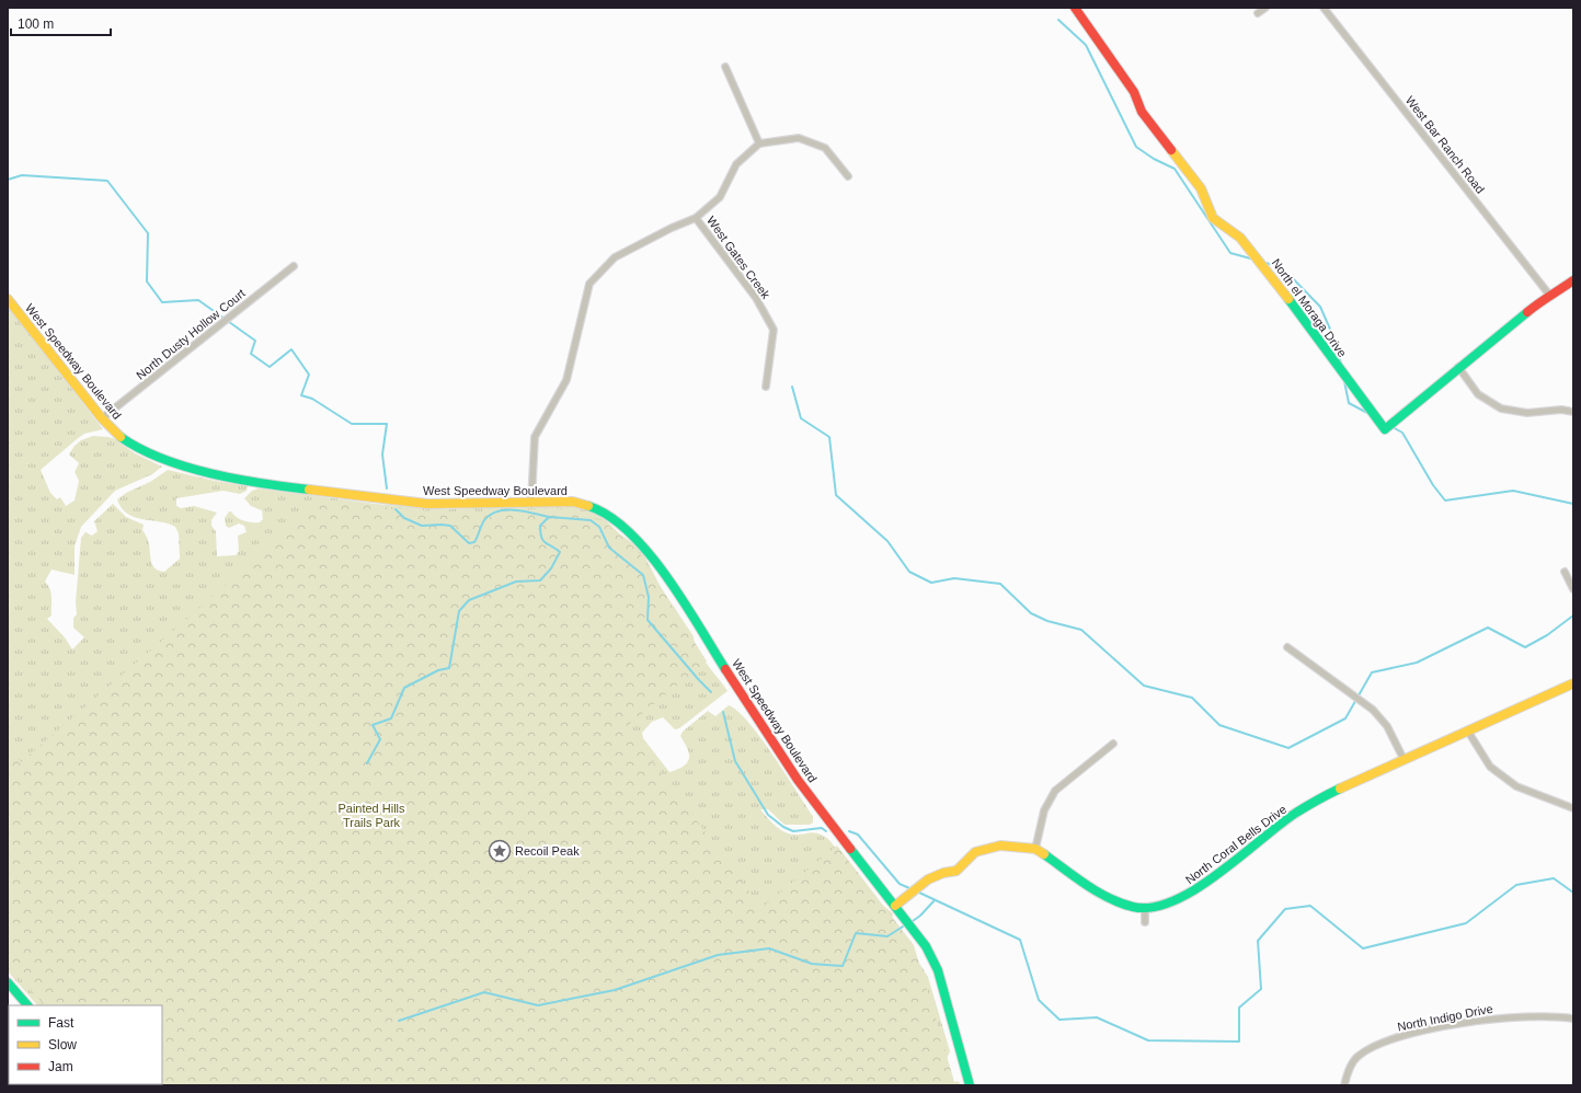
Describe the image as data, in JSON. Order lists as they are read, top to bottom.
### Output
{
  "streets": {
    "street": [
      "West Bar Ranch Road",
      "West Gates Creek",
      "North el Moraga Drive",
      "North Dusty Hollow Court",
      "West Speedway Boulevard",
      "North Coral Bells Drive",
      "North Indigo Drive"
    ]
  },
  "crossings": [
    ["West Bar Ranch Road", "North el Moraga Drive"],
    ["North Dusty Hollow Court", "West Speedway Boulevard"],
    ["West Speedway Boulevard", "North Coral Bells Drive"]
  ],
  "parks": ["Painted Hills Trails Park"],
  "places": {
    "place": ["Recoil Peak"]
  },
  "legend": ["Fast", "Slow", "Jam"],
  "scale_bar": "100 m"
}
